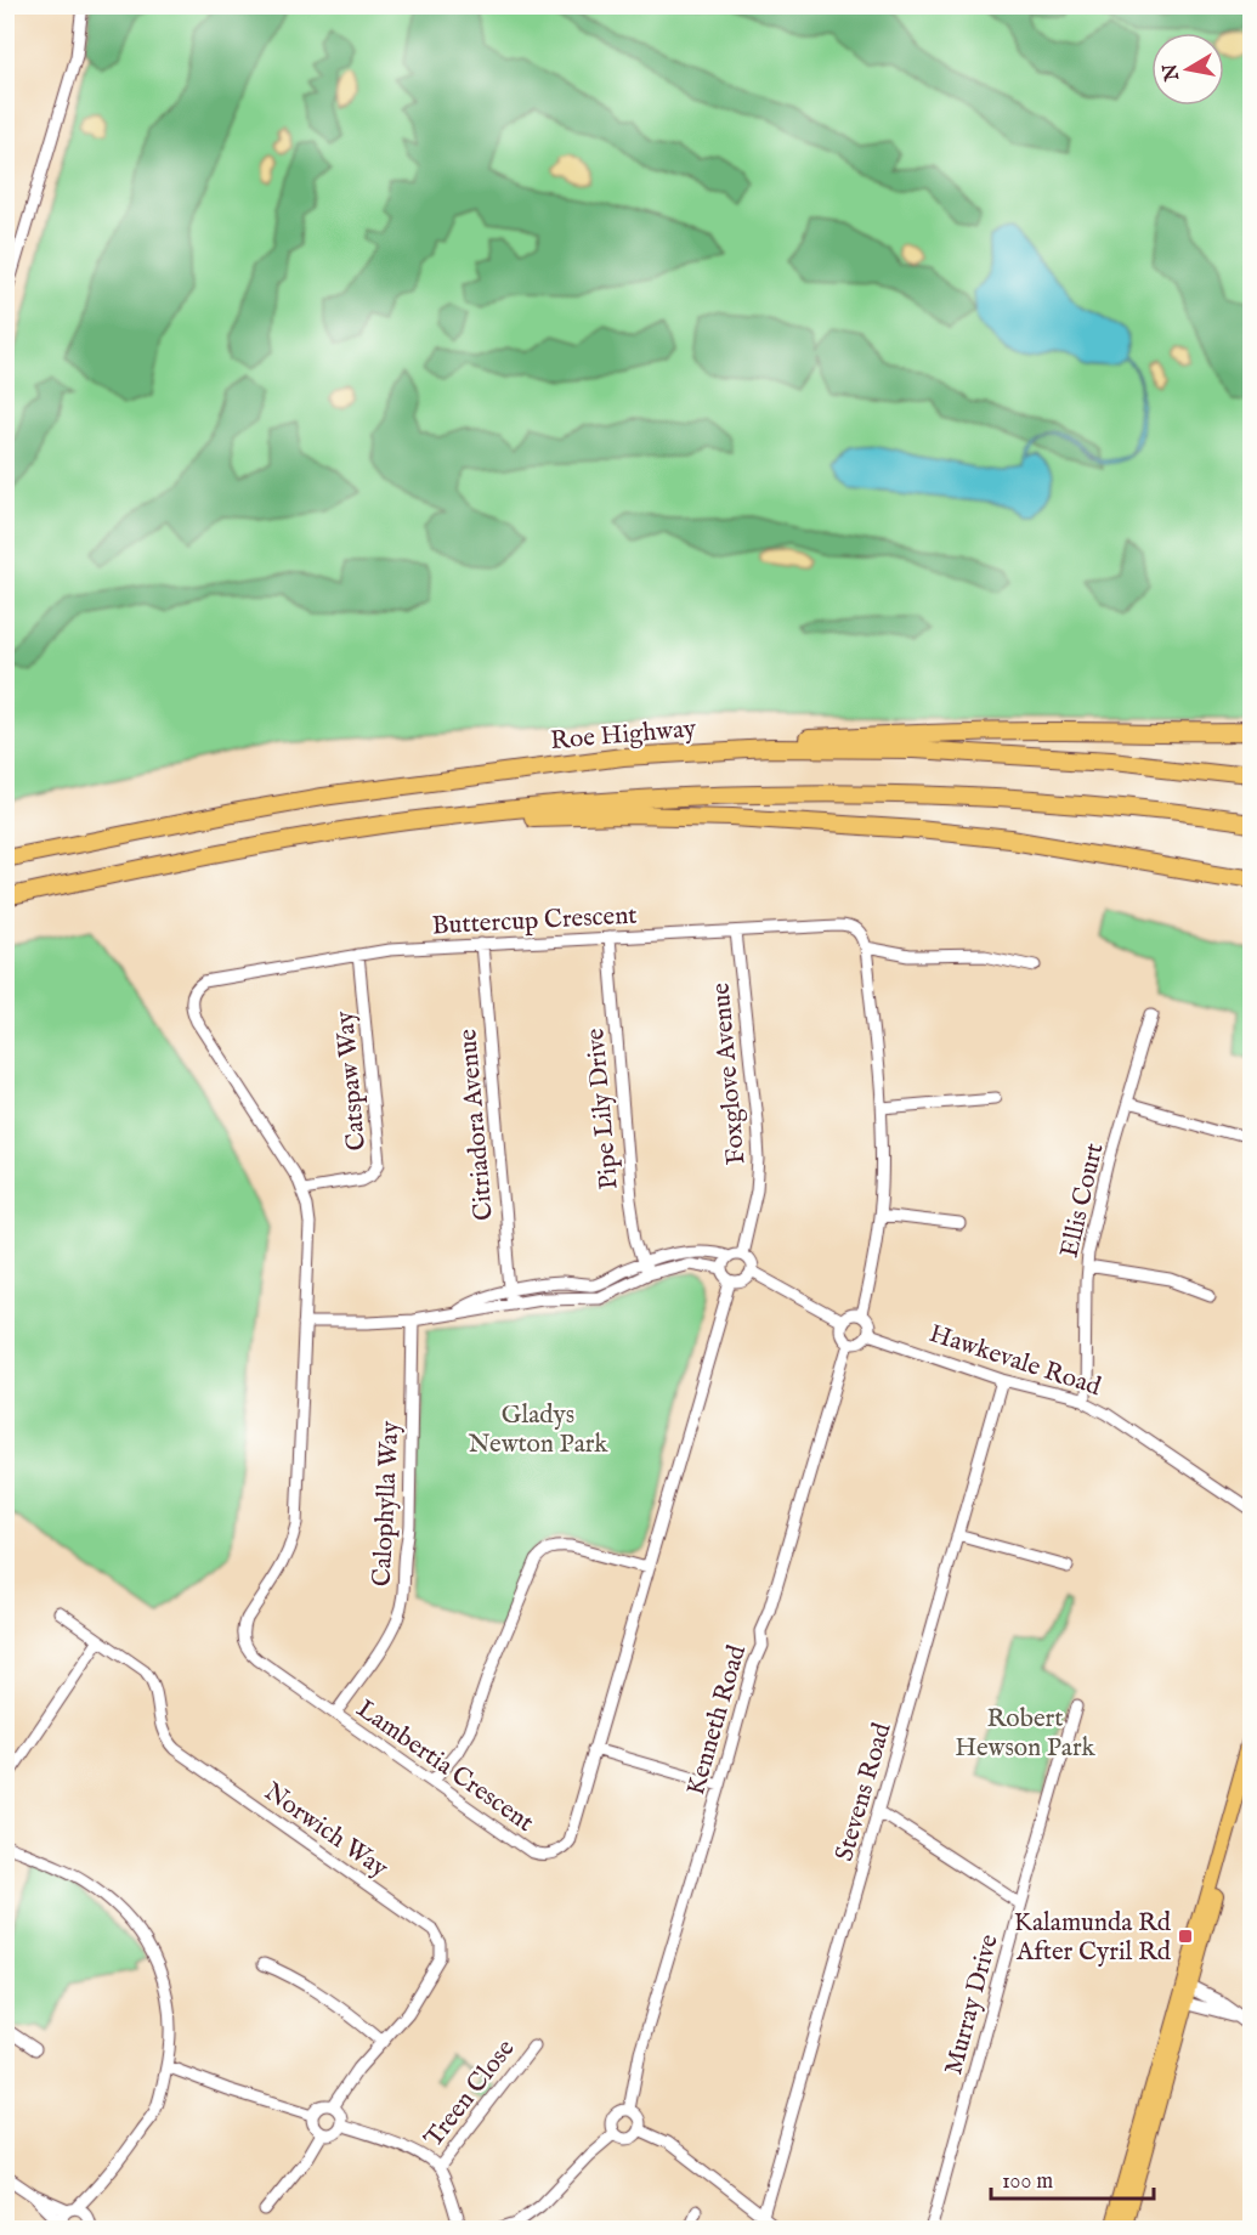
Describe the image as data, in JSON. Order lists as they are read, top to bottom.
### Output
{
  "streets": {
    "highway": ["Roe Highway"],
    "street": [
      "Buttercup Crescent",
      "Foxglove Avenue",
      "Catspaw Way",
      "Pipe Lily Drive",
      "Citriadora Avenue",
      "Ellis Court",
      "Hawkevale Road",
      "Calophylla Way",
      "Kenneth Road",
      "Lambertia Crescent",
      "Stevens Road",
      "Norwich Way",
      "Murray Drive",
      "Treen Close"
    ]
  },
  "crossings": [
    ["Buttercup Crescent", "Foxglove Avenue"],
    ["Buttercup Crescent", "Catspaw Way"],
    ["Buttercup Crescent", "Pipe Lily Drive"],
    ["Buttercup Crescent", "Citriadora Avenue"],
    ["Buttercup Crescent", "Lambertia Crescent"],
    ["Foxglove Avenue", "Lambertia Crescent"],
    ["Ellis Court", "Hawkevale Road"],
    ["Hawkevale Road", "Kenneth Road"],
    ["Hawkevale Road", "Stevens Road"],
    ["Calophylla Way", "Lambertia Crescent"]
  ],
  "parks": ["Gladys Newton Park", "Robert Hewson Park"],
  "places": {
    "transit": ["Kalamunda Rd After Cyril Rd"]
  },
  "scale_bar": "100 m",
  "north": "left"
}
